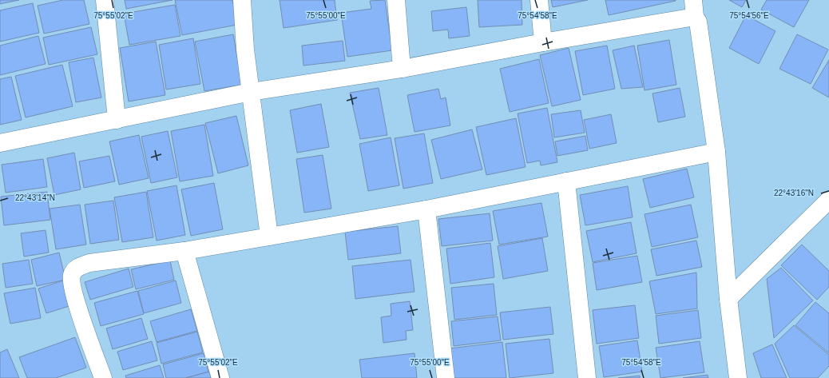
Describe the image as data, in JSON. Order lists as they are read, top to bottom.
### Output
{
  "coordinates": [
    "75°55'02\"E",
    "75°55'00\"E",
    "75°54'58\"E",
    "75°54'56\"E",
    "22°43'16\"N",
    "22°43'14\"N"
  ]
}
